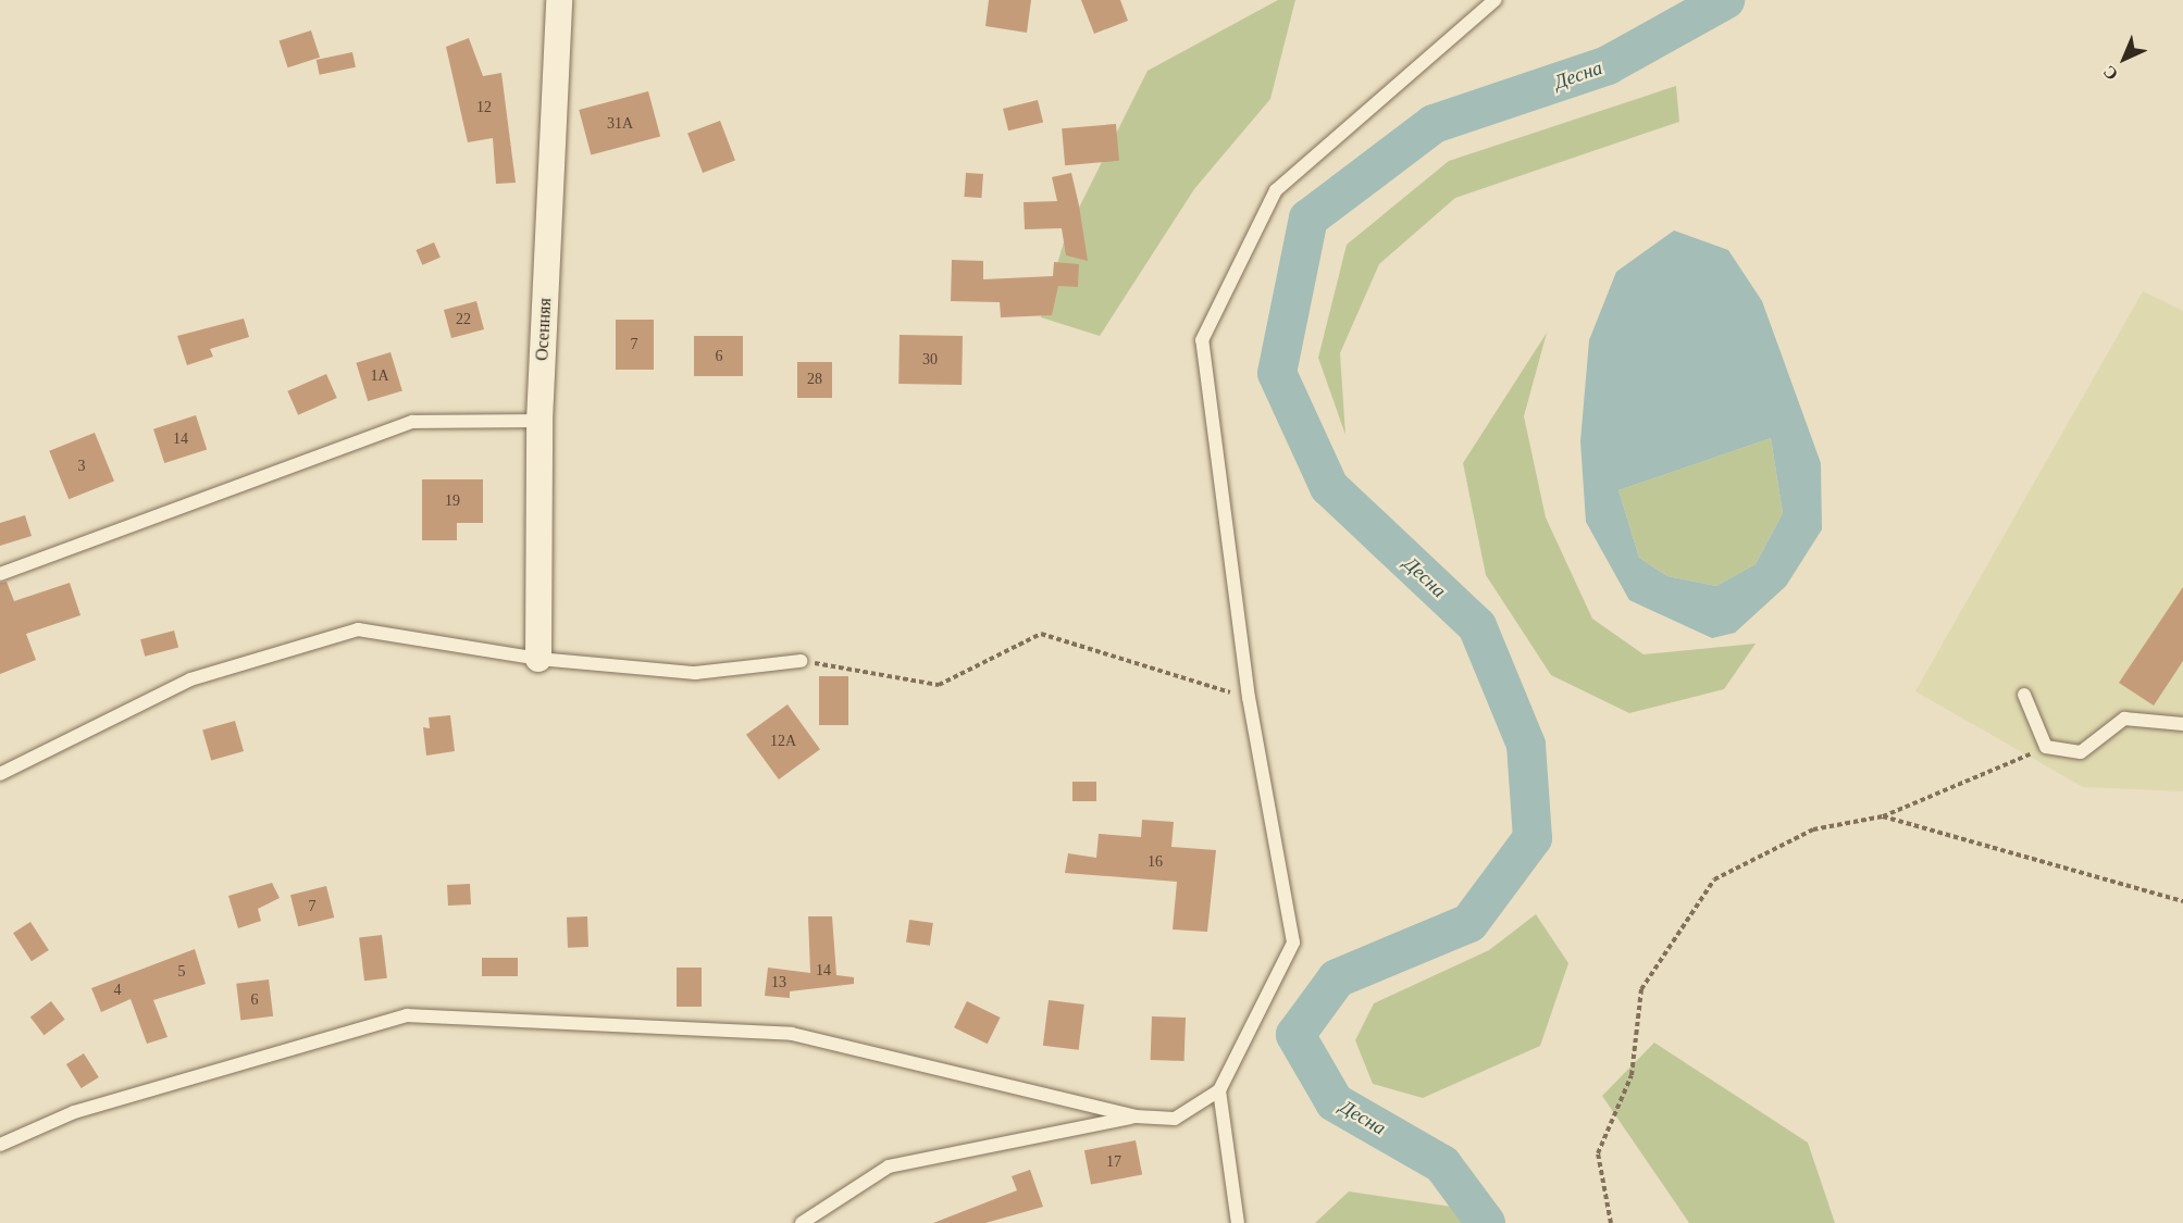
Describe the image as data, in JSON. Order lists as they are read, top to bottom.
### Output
{
  "streets": {
    "street": ["Осенняя"]
  },
  "water": ["Десна"],
  "house_numbers": [
    "12",
    "31А",
    "22",
    "7",
    "6",
    "30",
    "1А",
    "28",
    "14",
    "3",
    "19",
    "12А",
    "16",
    "7",
    "14",
    "5",
    "13",
    "4",
    "6",
    "17"
  ],
  "north": "bottom left"
}
